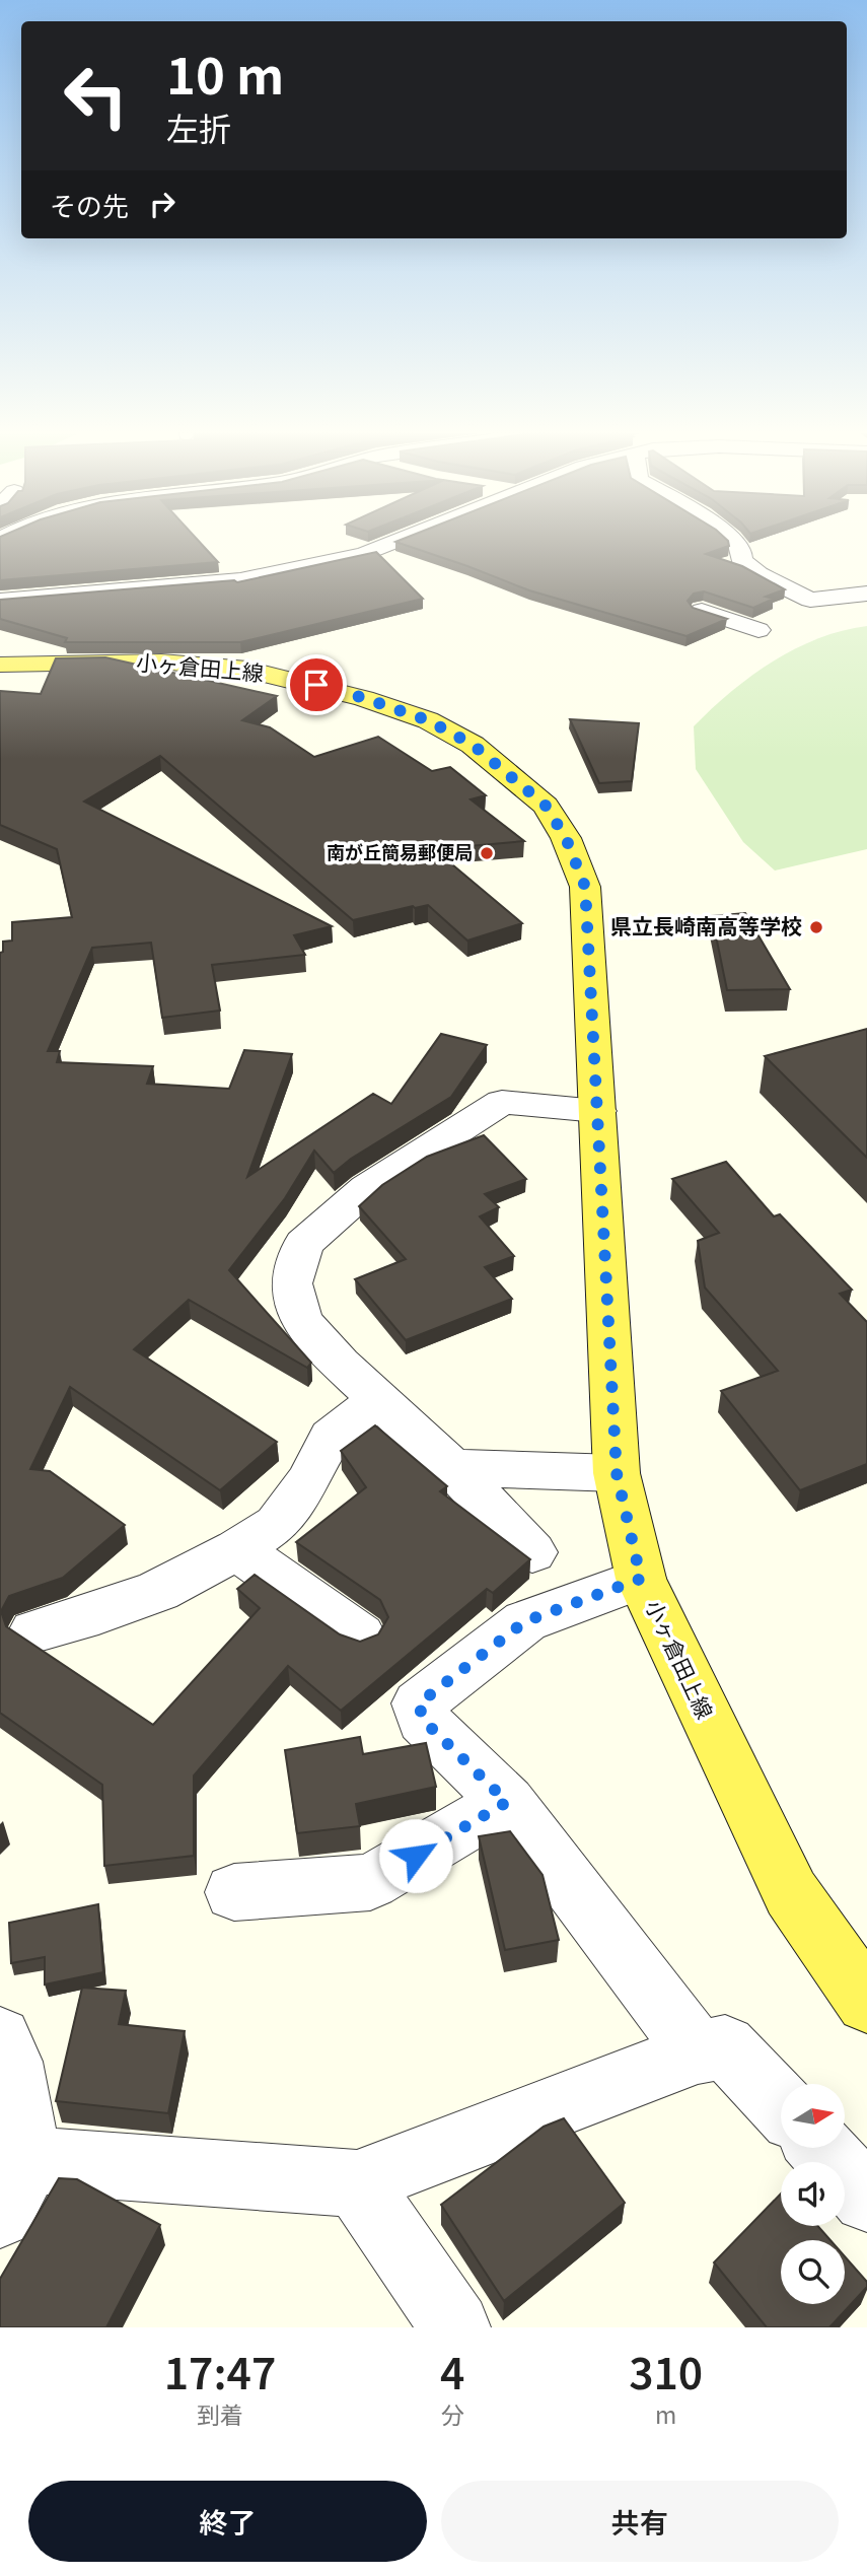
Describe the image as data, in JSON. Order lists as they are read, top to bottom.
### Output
{
  "streets": {
    "main road": ["小ヶ倉田上線"]
  },
  "places": ["南が丘簡易郵便局", "県立長崎南高等学校"],
  "north": "right",
  "page": {
    "turn": ["10 m", "左折"],
    "then": "その先",
    "eta": [
      "17:47",
      "到着",
      "4",
      "分",
      "310",
      "m"
    ],
    "buttons": ["終了", "共有"]
  }
}
